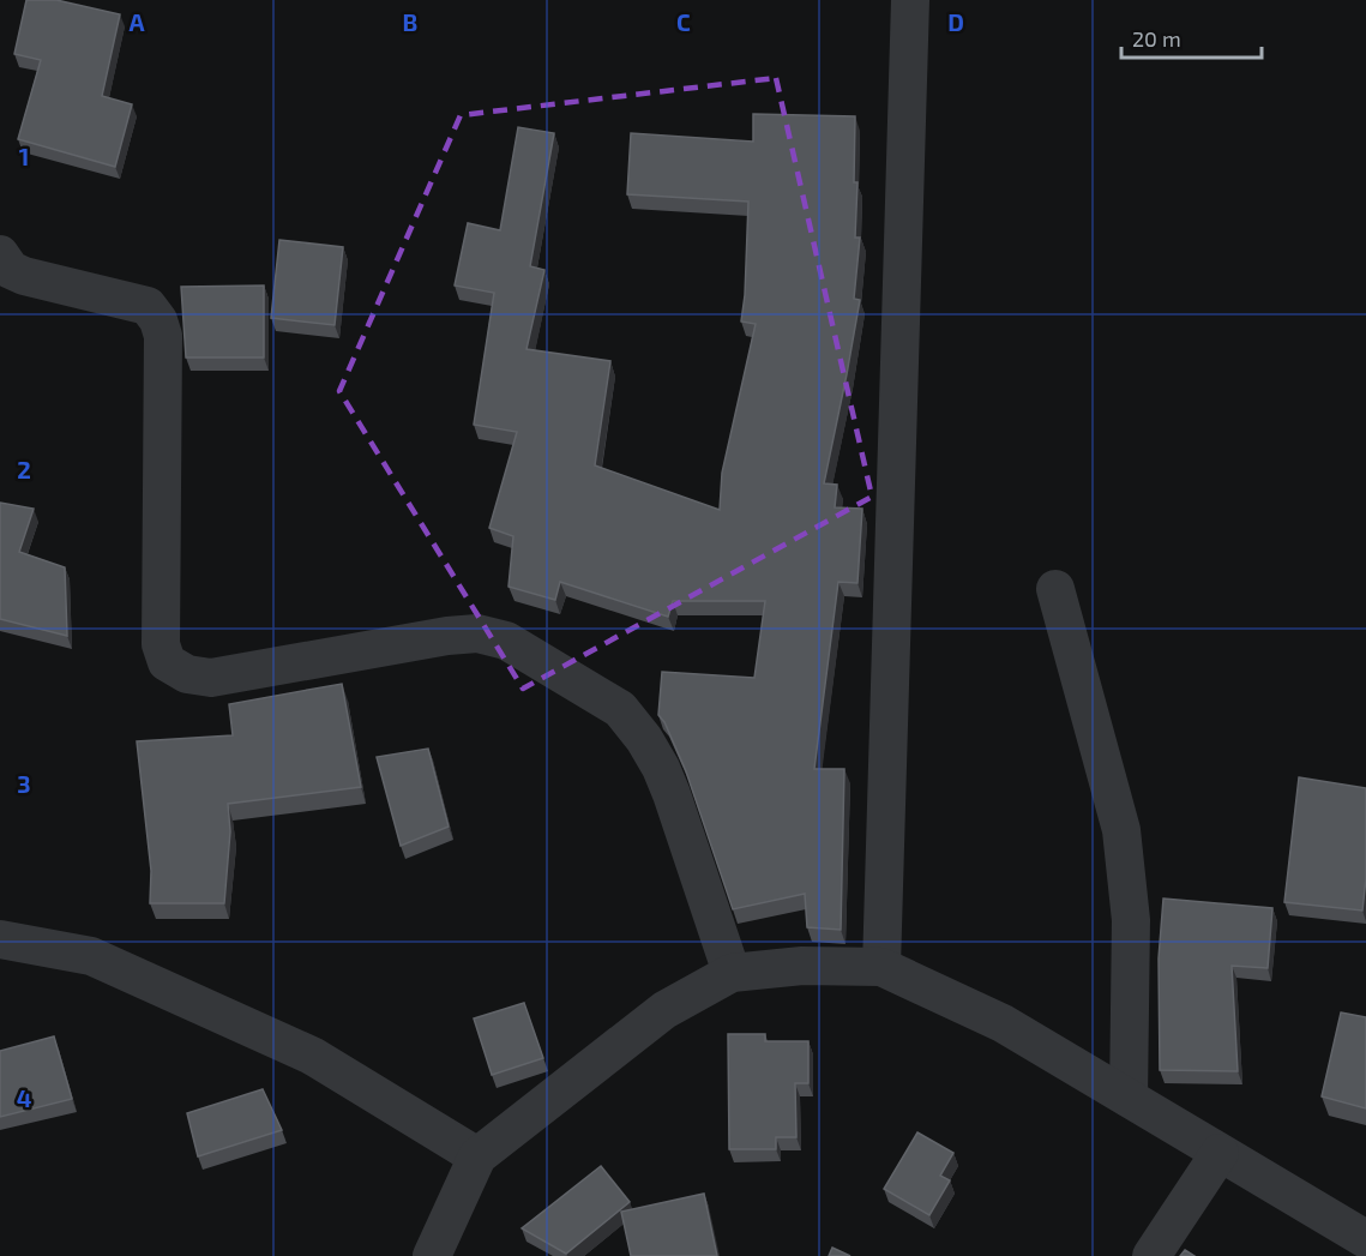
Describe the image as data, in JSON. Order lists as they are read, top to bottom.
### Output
{
  "scale_bar": "20 m",
  "grid": {
    "columns": [
      "A",
      "B",
      "C",
      "D"
    ],
    "rows": [
      "1",
      "2",
      "3",
      "4"
    ]
  }
}
